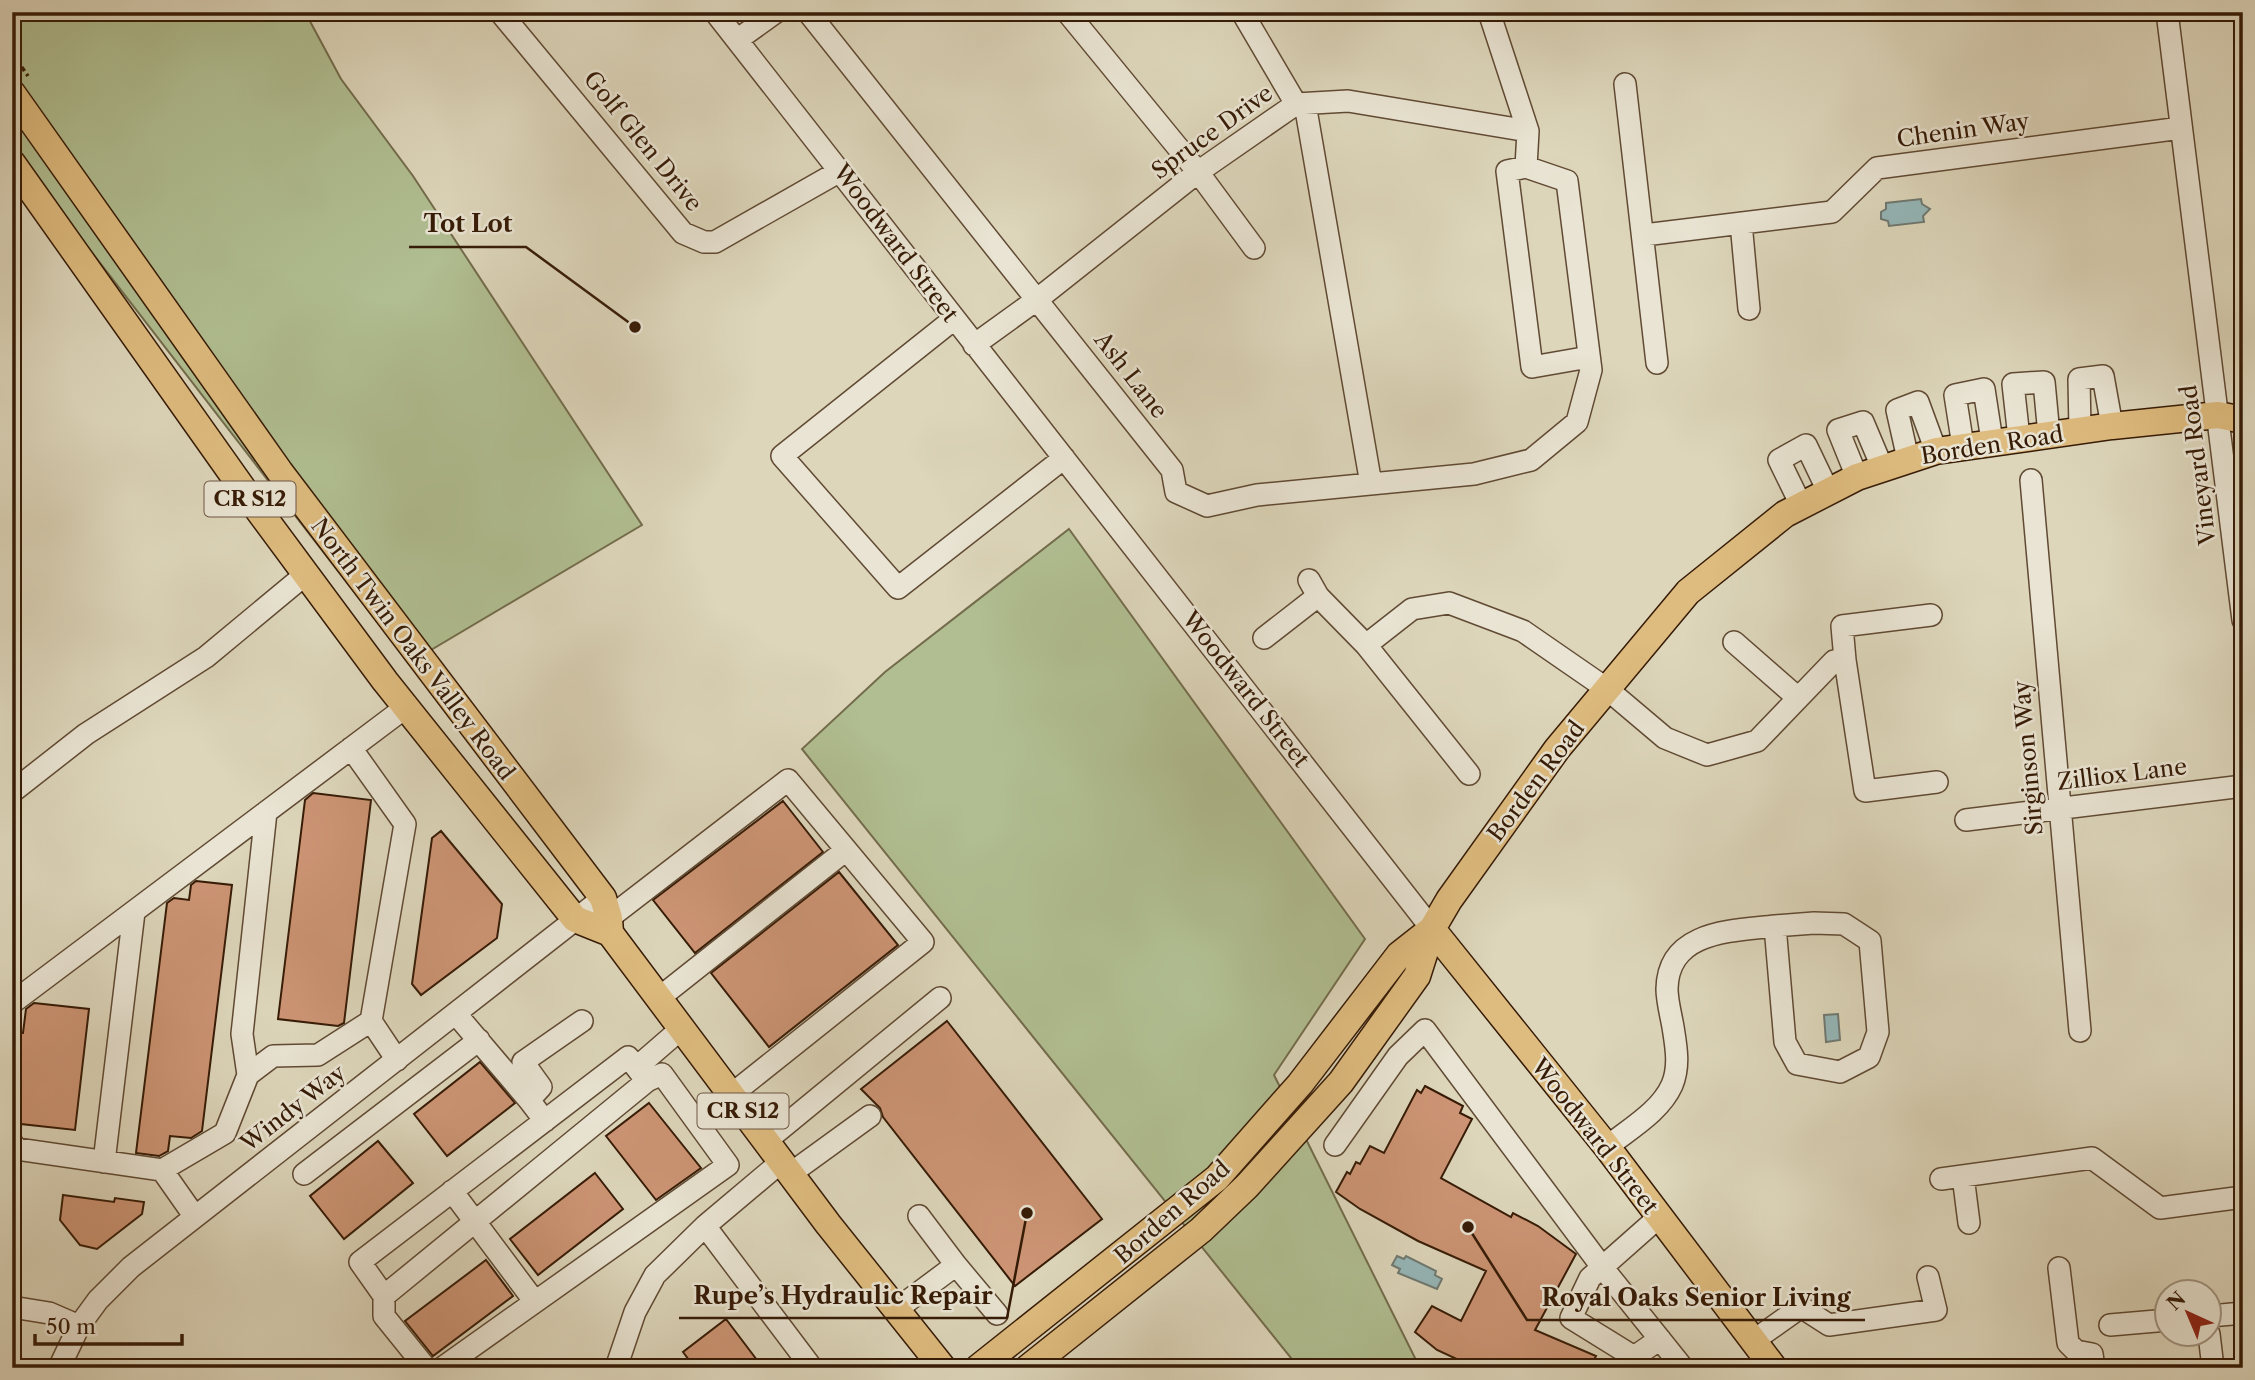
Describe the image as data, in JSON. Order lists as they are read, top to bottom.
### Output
{
  "streets": {
    "main road": [
      "Woodward Street",
      "Borden Road",
      "CR S12",
      "North Twin Oaks Valley Road"
    ],
    "street": [
      "Chenin Way",
      "Spruce Drive",
      "Golf Glen Drive",
      "Ash Lane",
      "Vineyard Road",
      "Sirginson Way",
      "Zilliox Lane",
      "Windy Way"
    ]
  },
  "crossings": [
    ["Chenin Way", "Vineyard Road"],
    ["Spruce Drive", "Woodward Street"],
    ["Spruce Drive", "Ash Lane"],
    ["Golf Glen Drive", "Woodward Street"],
    ["Woodward Street", "Borden Road"],
    ["Borden Road", "Vineyard Road"],
    ["North Twin Oaks Valley Road", "Windy Way"],
    ["Sirginson Way", "Zilliox Lane"]
  ],
  "places": ["Tot Lot", "Rupe’s Hydraulic Repair", "Royal Oaks Senior Living"],
  "scale_bar": "50 m",
  "north": "top left"
}
